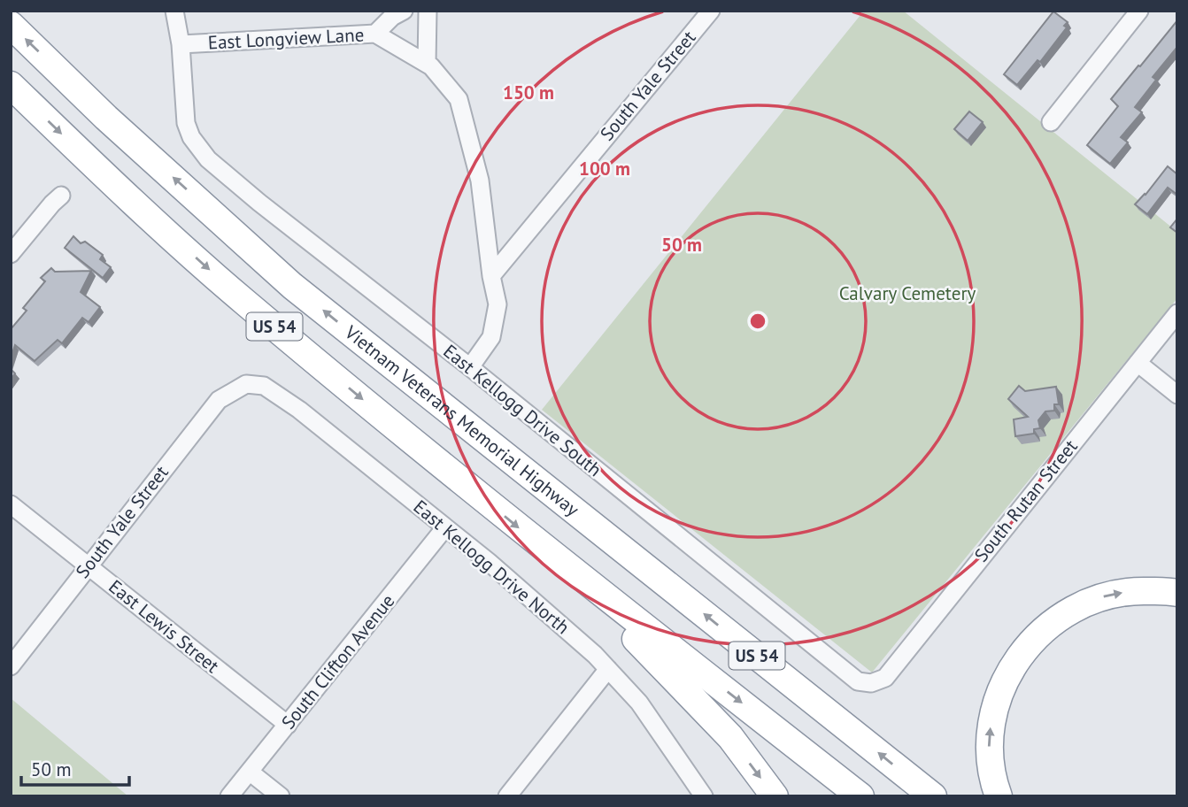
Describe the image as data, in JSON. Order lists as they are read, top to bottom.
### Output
{
  "streets": {
    "highway": ["US 54", "Vietnam Veterans Memorial Highway"],
    "street": [
      "East Longview Lane",
      "South Yale Street",
      "East Kellogg Drive South",
      "South Rutan Street",
      "East Kellogg Drive North",
      "East Lewis Street",
      "South Clifton Avenue"
    ]
  },
  "crossings": [
    ["East Longview Lane", "South Yale Street"],
    ["East Longview Lane", "East Kellogg Drive South"],
    ["South Yale Street", "East Kellogg Drive North"],
    ["South Yale Street", "East Lewis Street"],
    ["East Kellogg Drive South", "South Rutan Street"],
    ["East Kellogg Drive North", "South Clifton Avenue"],
    ["East Lewis Street", "South Clifton Avenue"]
  ],
  "parks": ["Calvary Cemetery"],
  "scale_bar": "50 m",
  "rings": ["150 m", "100 m", "50 m"]
}
